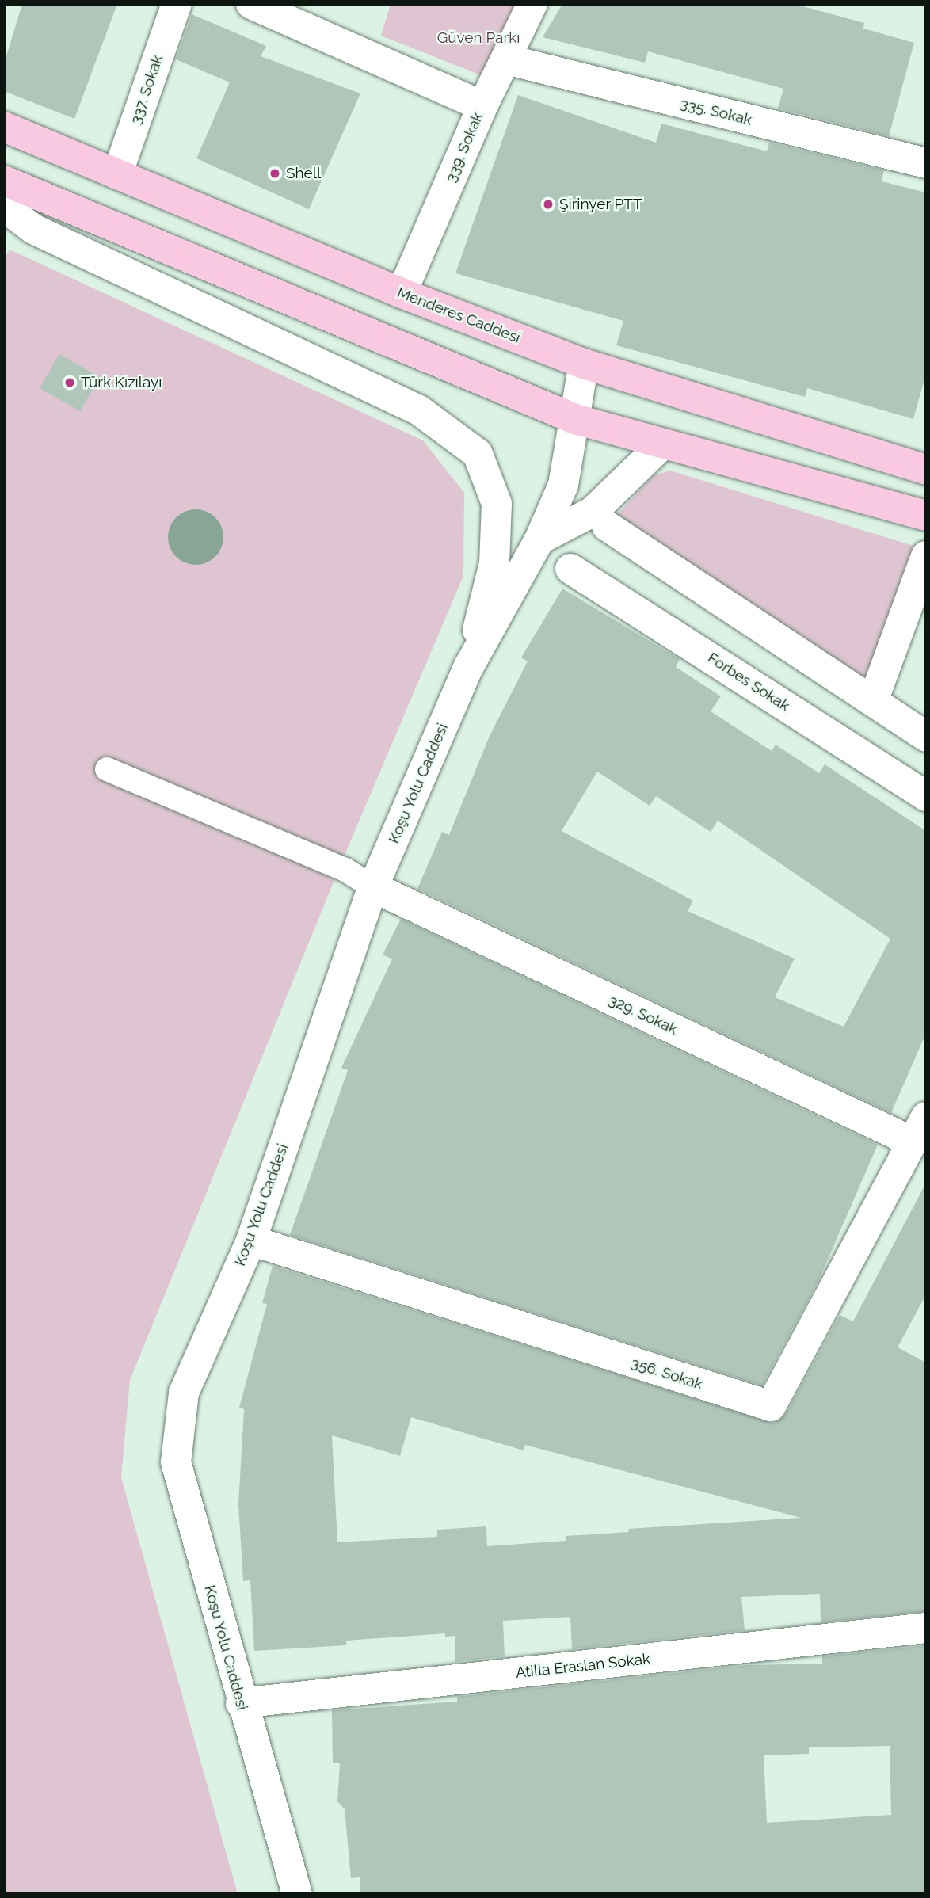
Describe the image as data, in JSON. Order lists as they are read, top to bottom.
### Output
{
  "streets": {
    "main road": ["Menderes Caddesi"],
    "street": [
      "337. Sokak",
      "335. Sokak",
      "339. Sokak",
      "Forbes Sokak",
      "Koşu Yolu Caddesi",
      "329. Sokak",
      "356. Sokak",
      "Atilla Eraslan Sokak"
    ]
  },
  "crossings": [
    ["337. Sokak", "Menderes Caddesi"],
    ["335. Sokak", "339. Sokak"],
    ["339. Sokak", "Menderes Caddesi"],
    ["Menderes Caddesi", "Koşu Yolu Caddesi"],
    ["Koşu Yolu Caddesi", "329. Sokak"],
    ["Koşu Yolu Caddesi", "356. Sokak"],
    ["Koşu Yolu Caddesi", "Atilla Eraslan Sokak"],
    ["329. Sokak", "356. Sokak"]
  ],
  "parks": ["Güven Parkı"],
  "places": ["Shell", "Şirinyer PTT", "Türk Kızılayı"]
}
